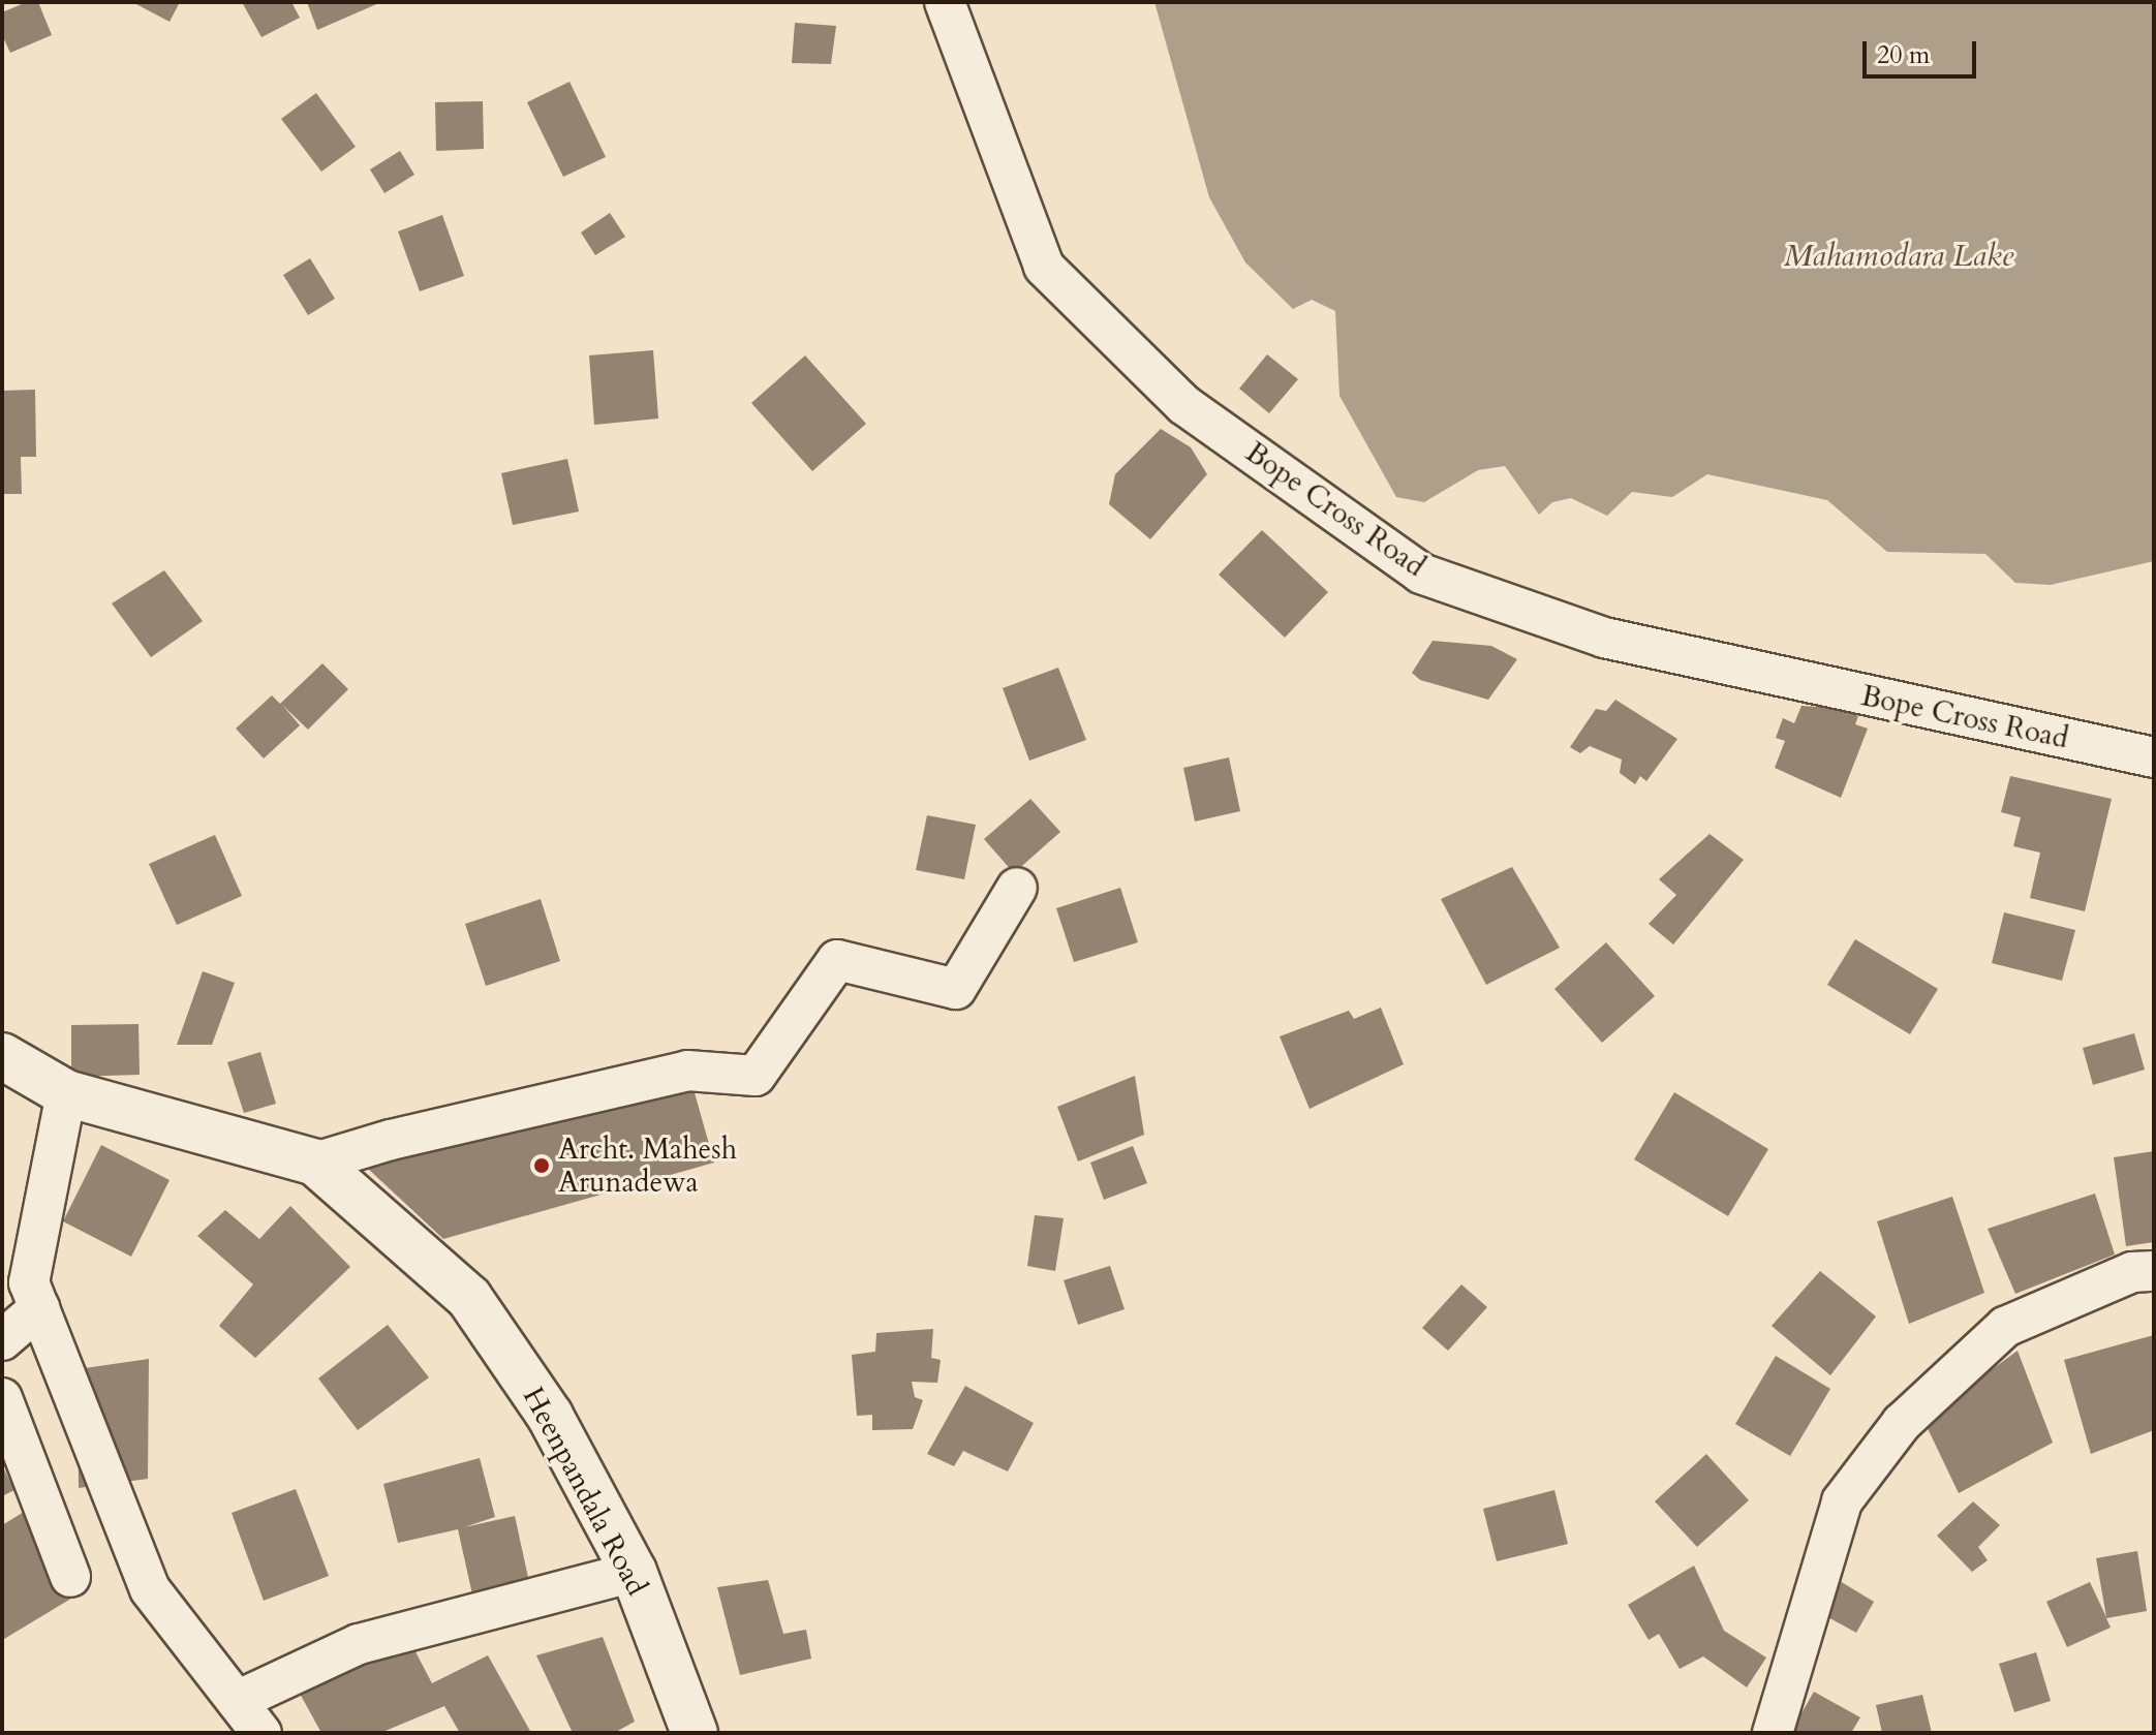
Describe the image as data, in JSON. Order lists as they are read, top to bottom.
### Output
{
  "streets": {
    "street": ["Bope Cross Road", "Heenpandala Road"]
  },
  "water": ["Mahamodara Lake"],
  "places": ["Archt. Mahesh Arunadewa"],
  "scale_bar": "20 m"
}
